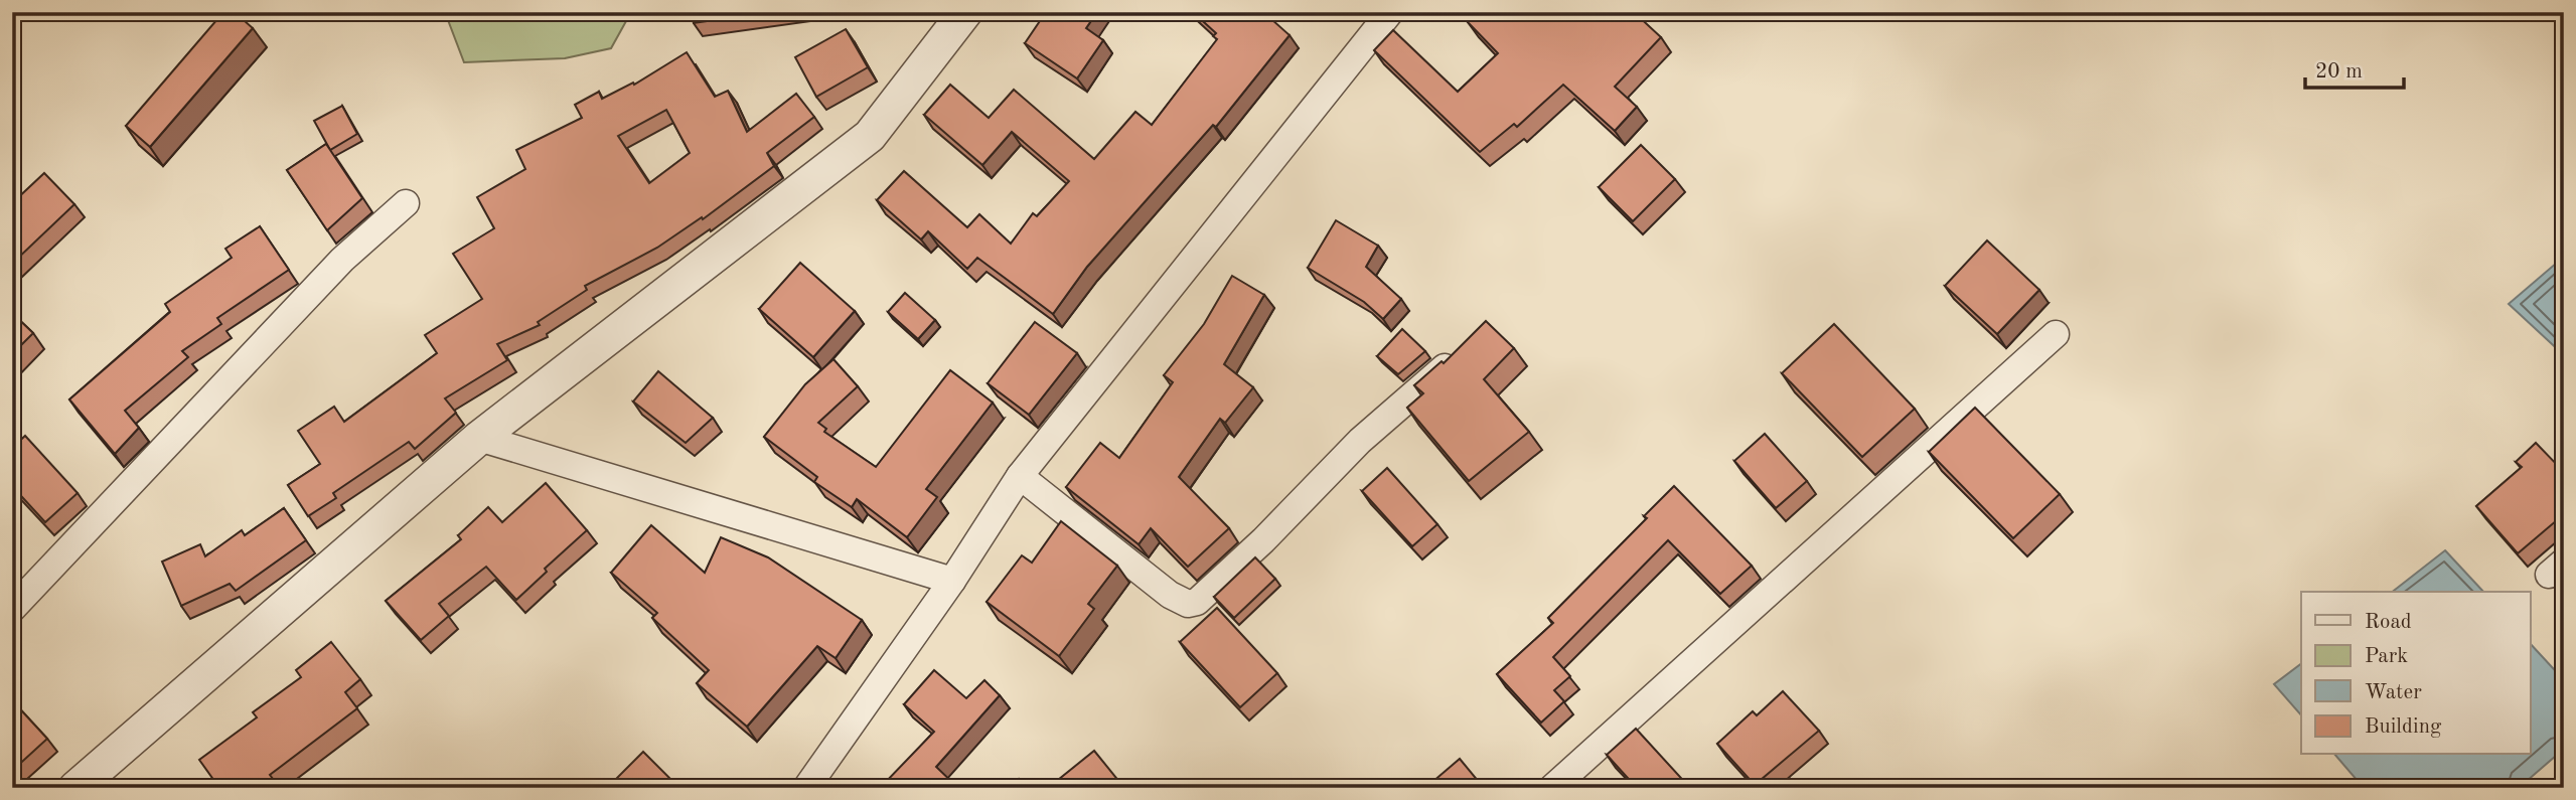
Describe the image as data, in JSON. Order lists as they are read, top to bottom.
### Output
{
  "legend": [
    "Road",
    "Park",
    "Water",
    "Building"
  ],
  "scale_bar": "20 m"
}
